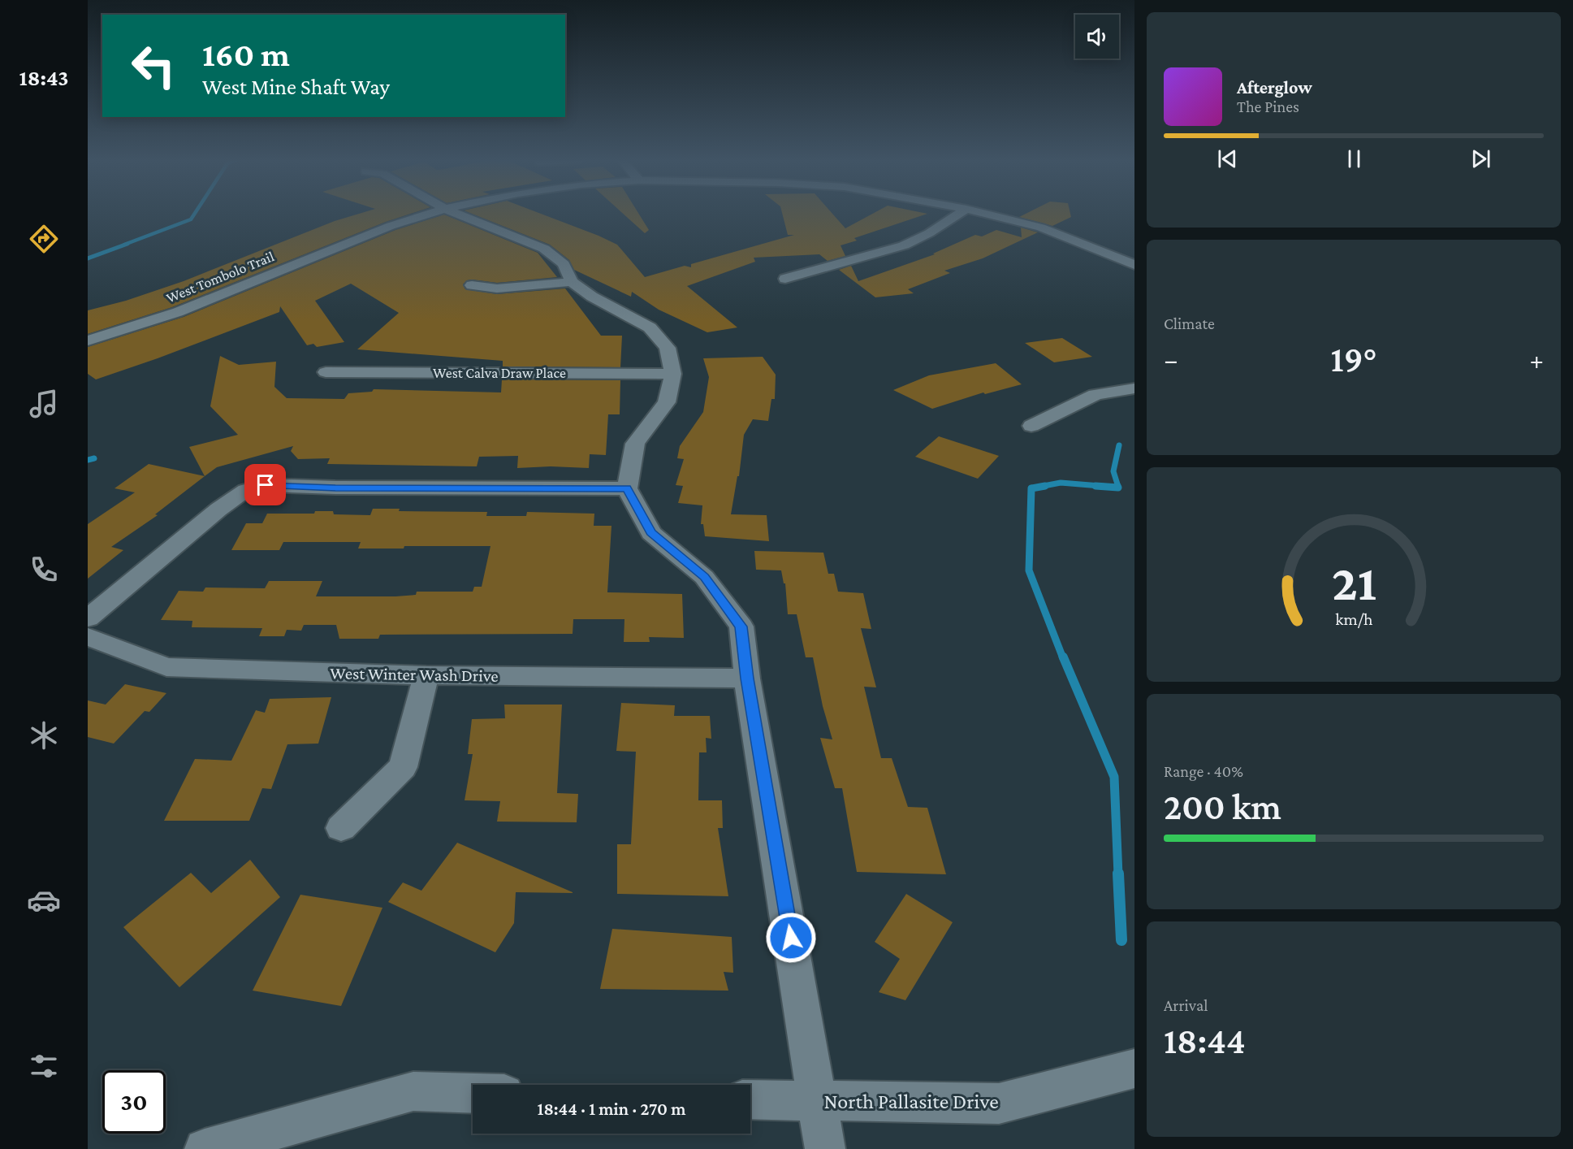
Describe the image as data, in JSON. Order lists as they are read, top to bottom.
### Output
{
  "streets": {
    "street": [
      "West Tombolo Trail",
      "West Calva Draw Place",
      "West Winter Wash Drive",
      "North Pallasite Drive"
    ]
  },
  "page": {
    "tabs": "18:43",
    "turn": ["160 m", "West Mine Shaft Way"],
    "song": ["Afterglow", "The Pines"],
    "tile": [
      "Climate",
      ["Range · 40%", "200 km"],
      ["Arrival", "18:44"]
    ],
    "heat": ["−", "19°", "+"],
    "limit": "30",
    "trip": "18:44 · 1 min · 270 m",
    "gauge": ["21", "km/h"]
  }
}
